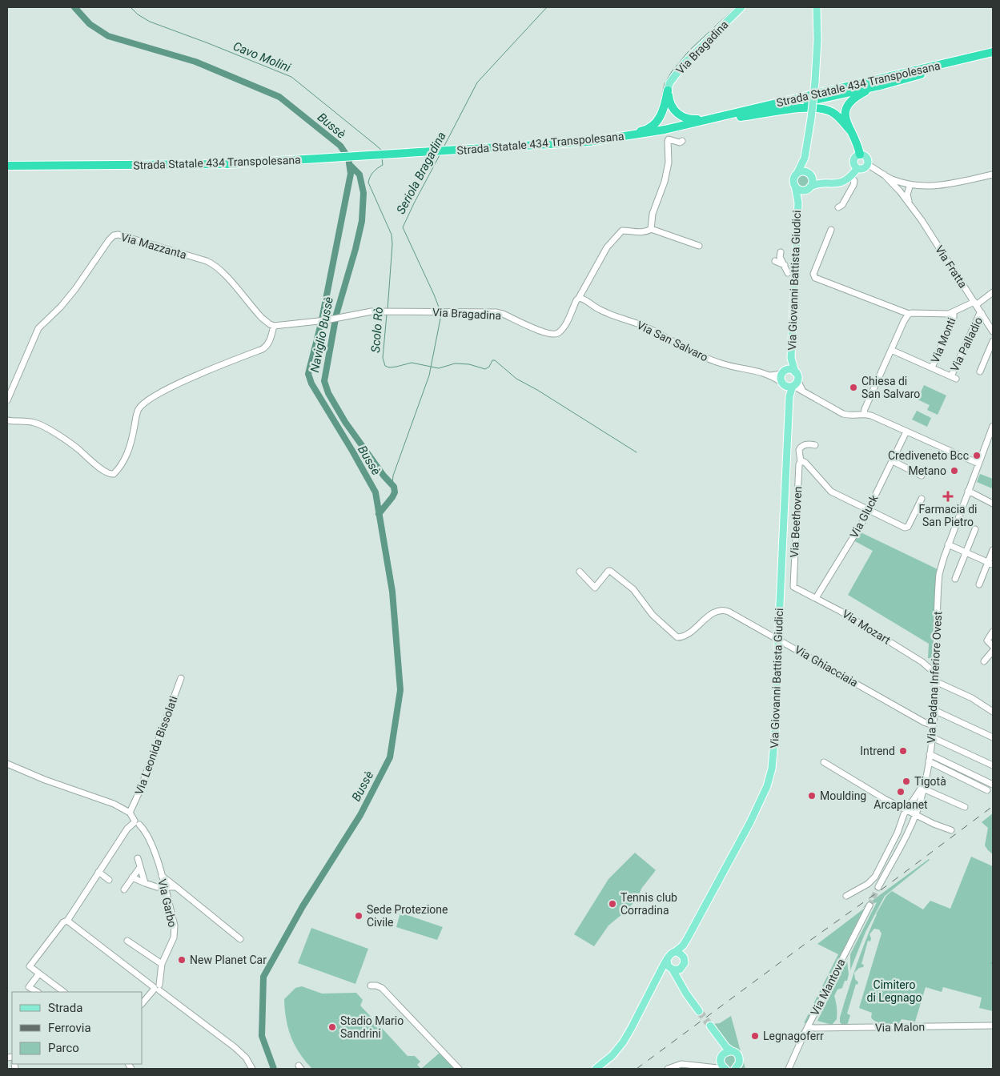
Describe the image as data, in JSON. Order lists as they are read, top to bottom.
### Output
{
  "streets": {
    "highway": ["Strada Statale 434 Transpolesana"],
    "main road": ["Via Bragadina", "Via Giovanni Battista Giudici"],
    "street": [
      "Via Mazzanta",
      "Via Fratta",
      "Via Monti",
      "Via San Salvaro",
      "Via Palladio",
      "Via Gluck",
      "Via Beethoven",
      "Via Mozart",
      "Via Ghiacciaia",
      "Via Padana Inferiore Ovest",
      "Via Leonida Bissolati",
      "Via Garbo",
      "Via Mantova",
      "Via Malon"
    ]
  },
  "crossings": [
    ["Via Bragadina", "Via Mazzanta"],
    ["Via Bragadina", "Via San Salvaro"],
    ["Via Fratta", "Via Palladio"],
    ["Via Giovanni Battista Giudici", "Via San Salvaro"],
    ["Via Giovanni Battista Giudici", "Via Ghiacciaia"],
    ["Via Monti", "Via Palladio"],
    ["Via Gluck", "Via Beethoven"],
    ["Via Gluck", "Via Mozart"],
    ["Via Beethoven", "Via Mozart"],
    ["Via Mozart", "Via Padana Inferiore Ovest"],
    ["Via Ghiacciaia", "Via Padana Inferiore Ovest"],
    ["Via Leonida Bissolati", "Via Garbo"],
    ["Via Mantova", "Via Malon"]
  ],
  "water": [
    "Cavo Molini",
    "Bussè",
    "Seriola Bragadina",
    "Scolo Rò",
    "Naviglio Bussè"
  ],
  "parks": ["Cimitero di Legnago"],
  "places": {
    "other": [
      "Chiesa di San Salvaro",
      "Crediveneto Bcc",
      "Metano",
      "Intrend",
      "Tigotà",
      "Arcaplanet",
      "Moulding",
      "Tennis club Corradina",
      "Sede Protezione Civile",
      "New Planet Car",
      "Stadio Mario Sandrini",
      "Legnagoferr"
    ],
    "health": ["Farmacia di San Pietro"]
  },
  "legend": ["Strada", "Ferrovia", "Parco"]
}
